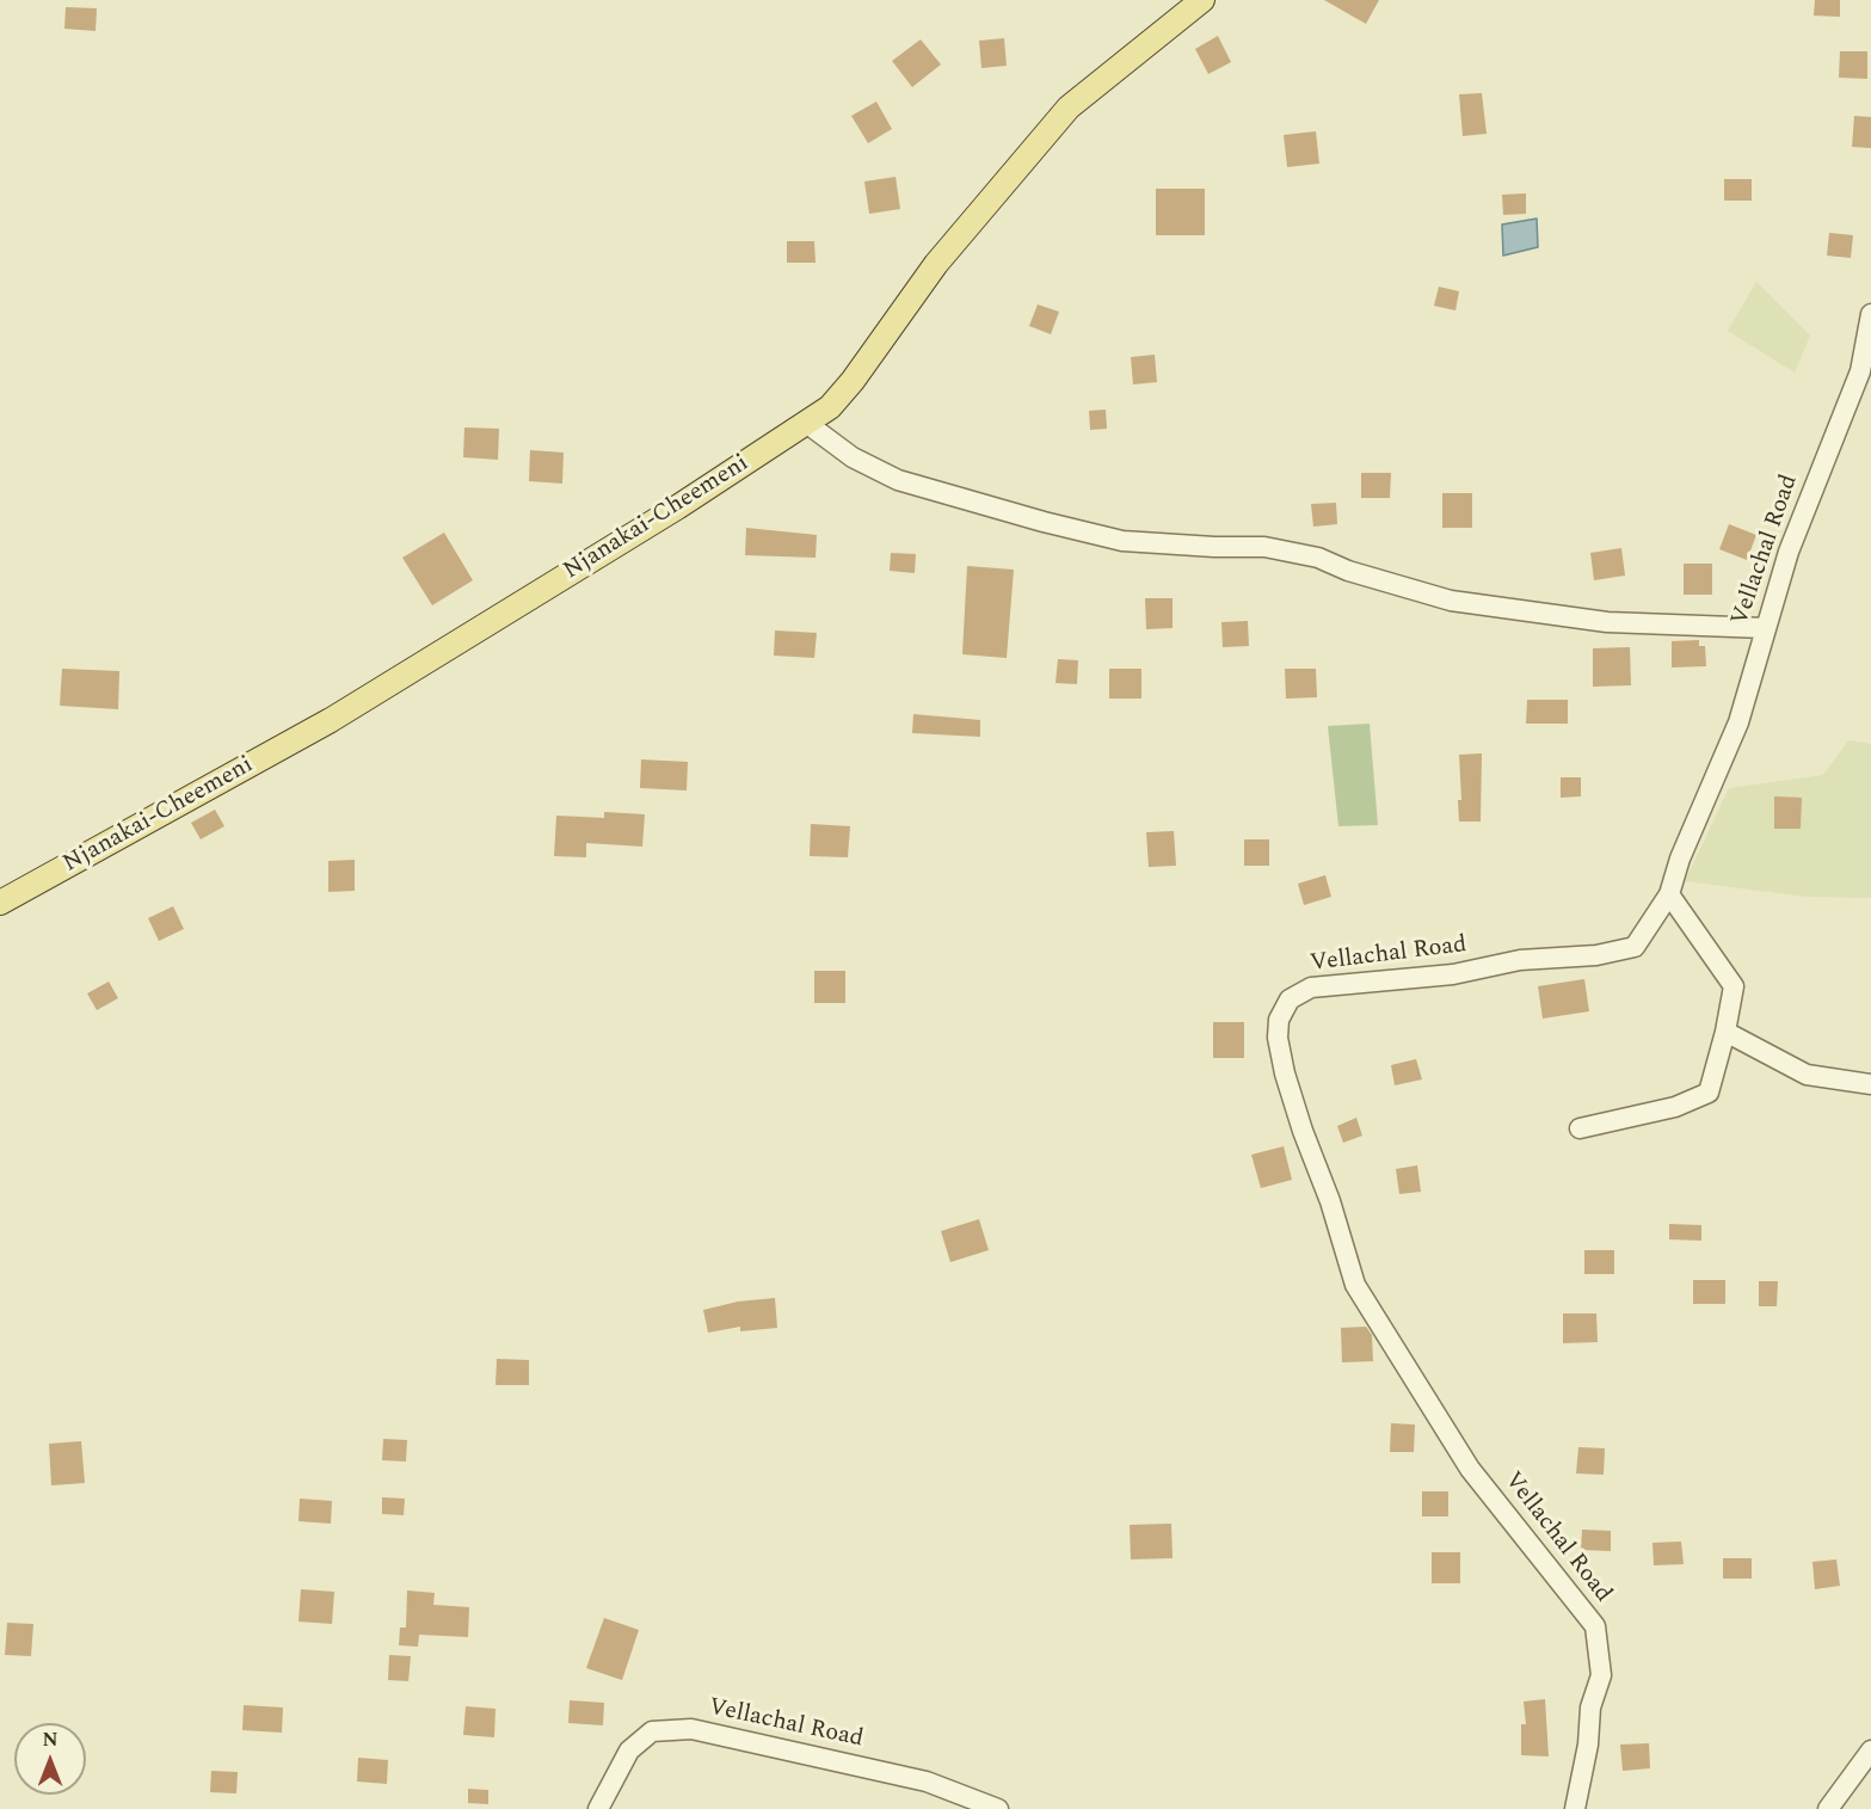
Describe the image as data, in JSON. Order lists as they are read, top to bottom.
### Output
{
  "streets": {
    "main road": ["Njanakai-Cheemeni"],
    "street": ["Vellachal Road"]
  },
  "north": "top"
}
